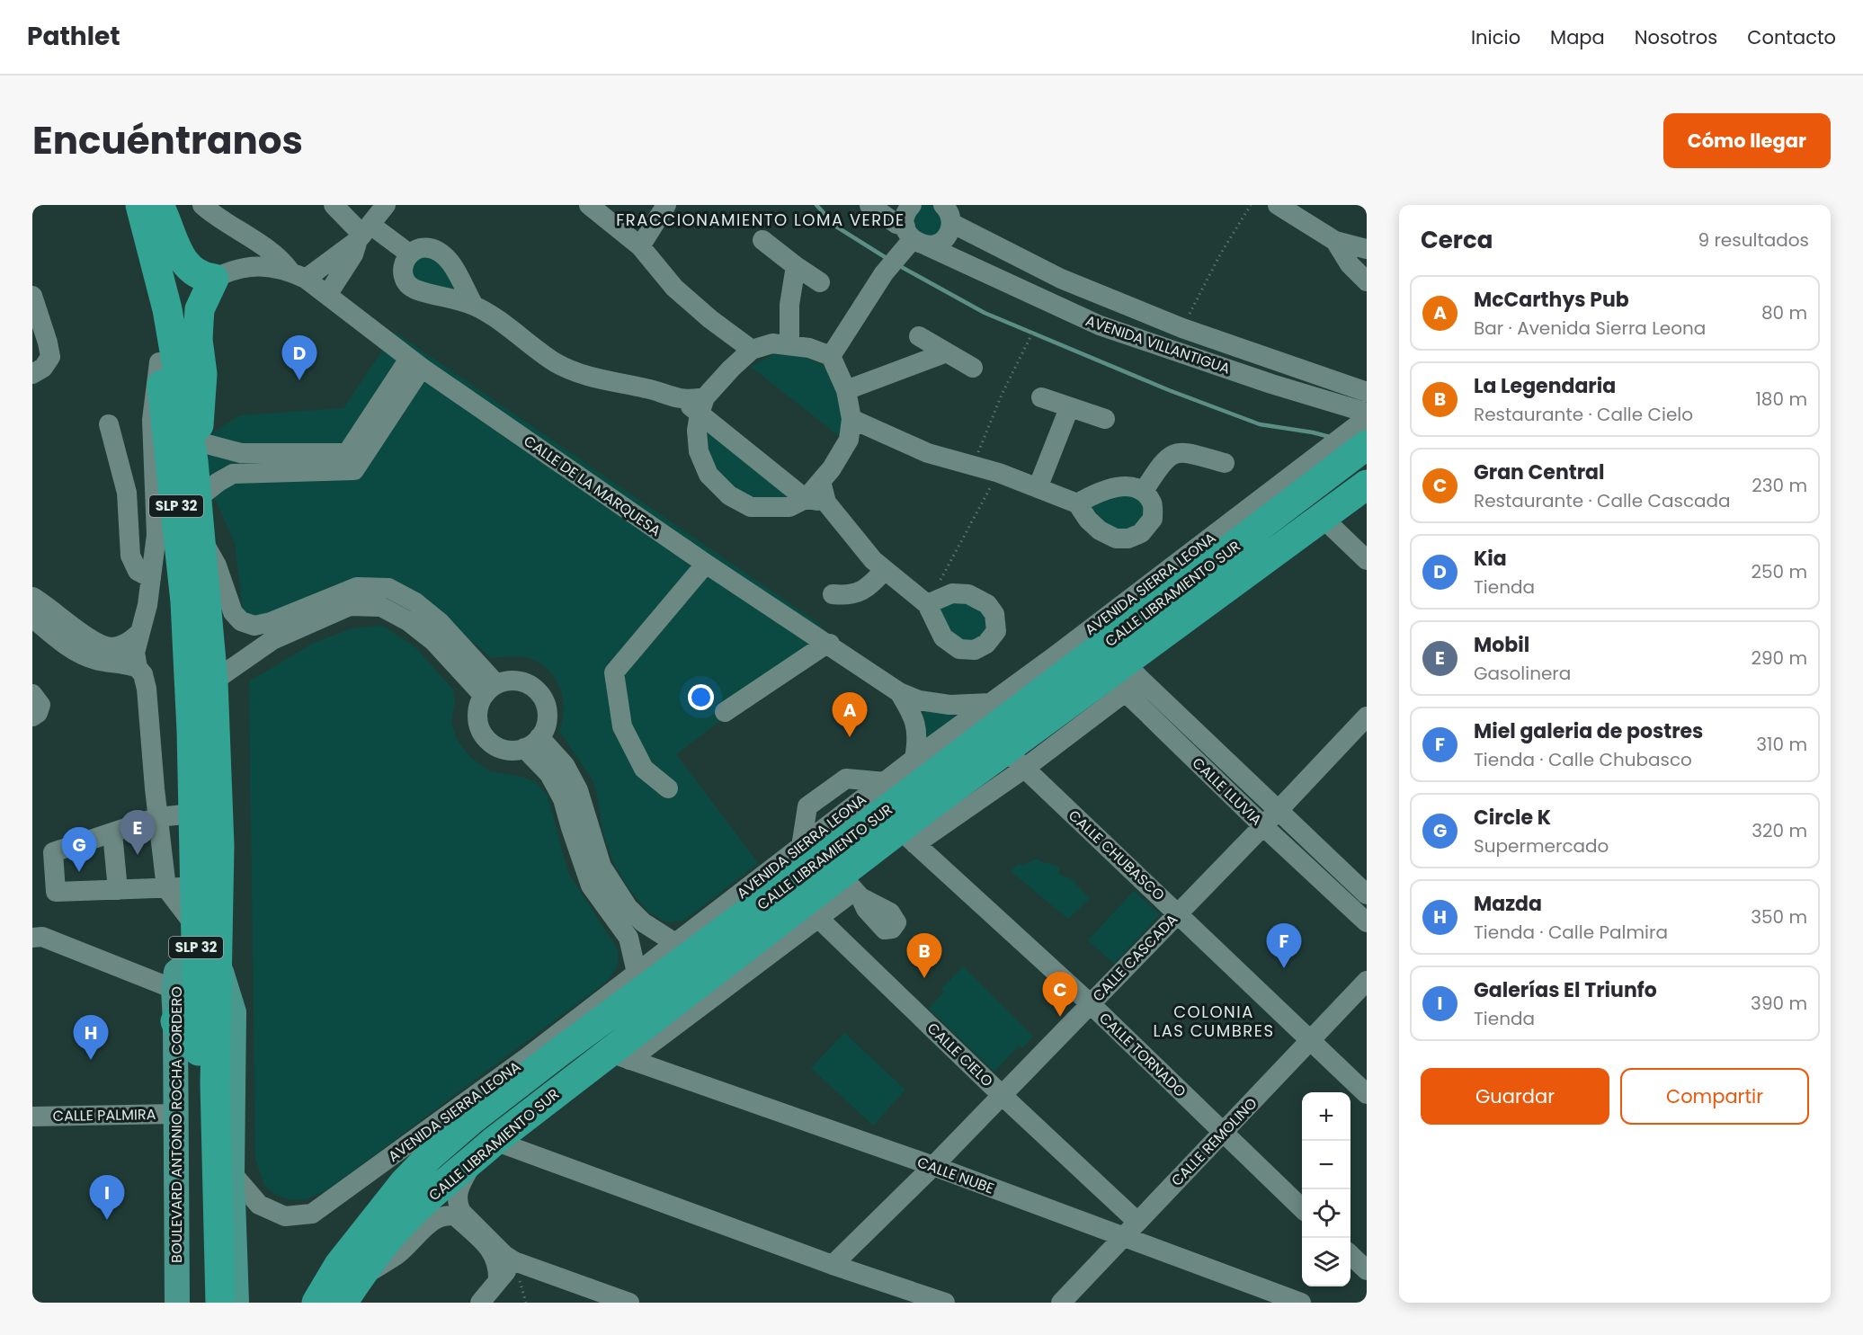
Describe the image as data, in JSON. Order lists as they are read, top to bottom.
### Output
{
  "streets": {
    "highway": ["SLP 32", "CALLE LIBRAMIENTO SUR"],
    "main road": ["BOULEVARD ANTONIO ROCHA CORDERO"],
    "street": [
      "AVENIDA VILLANTIGUA",
      "CALLE DE LA MARQUESA",
      "AVENIDA SIERRA LEONA",
      "CALLE LLUVIA",
      "CALLE CHUBASCO",
      "CALLE CASCADA",
      "CALLE CIELO",
      "CALLE TORNADO",
      "CALLE PALMIRA",
      "CALLE REMOLINO",
      "CALLE NUBE"
    ]
  },
  "crossings": [
    ["CALLE DE LA MARQUESA", "AVENIDA SIERRA LEONA"],
    ["SLP 32", "BOULEVARD ANTONIO ROCHA CORDERO"],
    ["AVENIDA SIERRA LEONA", "CALLE LIBRAMIENTO SUR"],
    ["CALLE LIBRAMIENTO SUR", "CALLE LLUVIA"],
    ["CALLE LIBRAMIENTO SUR", "CALLE CHUBASCO"],
    ["CALLE LIBRAMIENTO SUR", "CALLE CIELO"],
    ["CALLE LIBRAMIENTO SUR", "CALLE TORNADO"],
    ["CALLE LIBRAMIENTO SUR", "CALLE NUBE"],
    ["CALLE LLUVIA", "CALLE CASCADA"],
    ["CALLE CHUBASCO", "CALLE CASCADA"],
    ["CALLE CHUBASCO", "CALLE REMOLINO"],
    ["CALLE CASCADA", "CALLE CIELO"],
    ["CALLE CASCADA", "CALLE TORNADO"],
    ["CALLE CASCADA", "CALLE NUBE"],
    ["CALLE CIELO", "CALLE REMOLINO"],
    ["CALLE TORNADO", "CALLE REMOLINO"],
    ["CALLE PALMIRA", "BOULEVARD ANTONIO ROCHA CORDERO"],
    ["CALLE REMOLINO", "CALLE NUBE"]
  ],
  "districts": ["FRACCIONAMIENTO LOMA VERDE", "COLONIA LAS CUMBRES"],
  "page": {
    "header": "Pathlet",
    "nav": [
      "Inicio",
      "Mapa",
      "Nosotros",
      "Contacto"
    ],
    "title": "Encuéntranos",
    "buttons": [
      "Cómo llegar",
      ["Guardar", "Compartir"]
    ],
    "heading": ["Cerca", "9 resultados"],
    "list": [
      {
        "mark": "A",
        "name": "McCarthys Pub",
        "note": "Bar · Avenida Sierra Leona",
        "value": "80 m"
      },
      {
        "mark": "B",
        "name": "La Legendaria",
        "note": "Restaurante · Calle Cielo",
        "value": "180 m"
      },
      {
        "mark": "C",
        "name": "Gran Central",
        "note": "Restaurante · Calle Cascada",
        "value": "230 m"
      },
      {
        "mark": "D",
        "name": "Kia",
        "note": "Tienda",
        "value": "250 m"
      },
      {
        "mark": "E",
        "name": "Mobil",
        "note": "Gasolinera",
        "value": "290 m"
      },
      {
        "mark": "F",
        "name": "Miel galeria de postres",
        "note": "Tienda · Calle Chubasco",
        "value": "310 m"
      },
      {
        "mark": "G",
        "name": "Circle K",
        "note": "Supermercado",
        "value": "320 m"
      },
      {
        "mark": "H",
        "name": "Mazda",
        "note": "Tienda · Calle Palmira",
        "value": "350 m"
      },
      {
        "mark": "I",
        "name": "Galerías El Triunfo",
        "note": "Tienda",
        "value": "390 m"
      }
    ],
    "pins": [
      "D",
      "A",
      "E",
      "G",
      "F",
      "B",
      "C",
      "H",
      "I"
    ],
    "map_buttons": ["+", "−"]
  }
}
